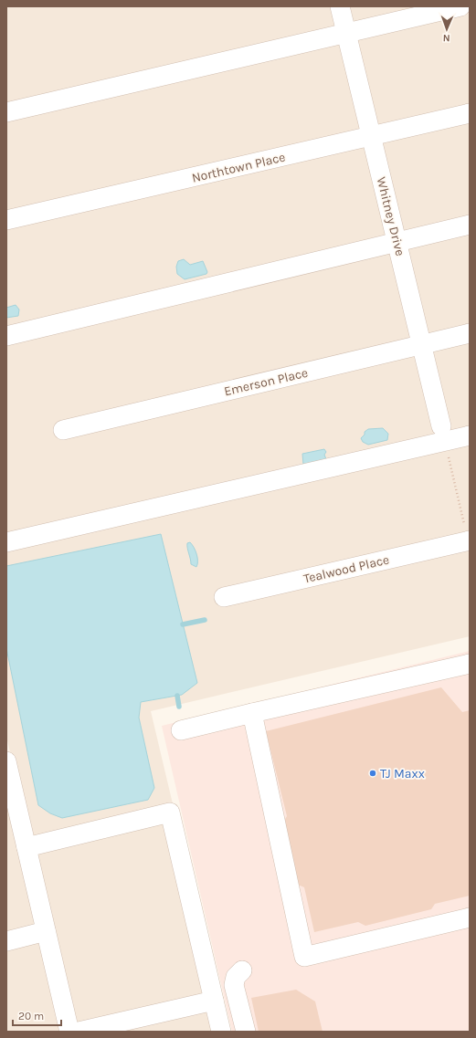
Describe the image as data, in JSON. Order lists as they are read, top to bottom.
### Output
{
  "streets": {
    "street": [
      "Northtown Place",
      "Whitney Drive",
      "Emerson Place",
      "Tealwood Place"
    ]
  },
  "crossings": [
    ["Northtown Place", "Whitney Drive"],
    ["Whitney Drive", "Emerson Place"]
  ],
  "places": ["TJ Maxx"],
  "scale_bar": "20 m",
  "north": "bottom"
}
